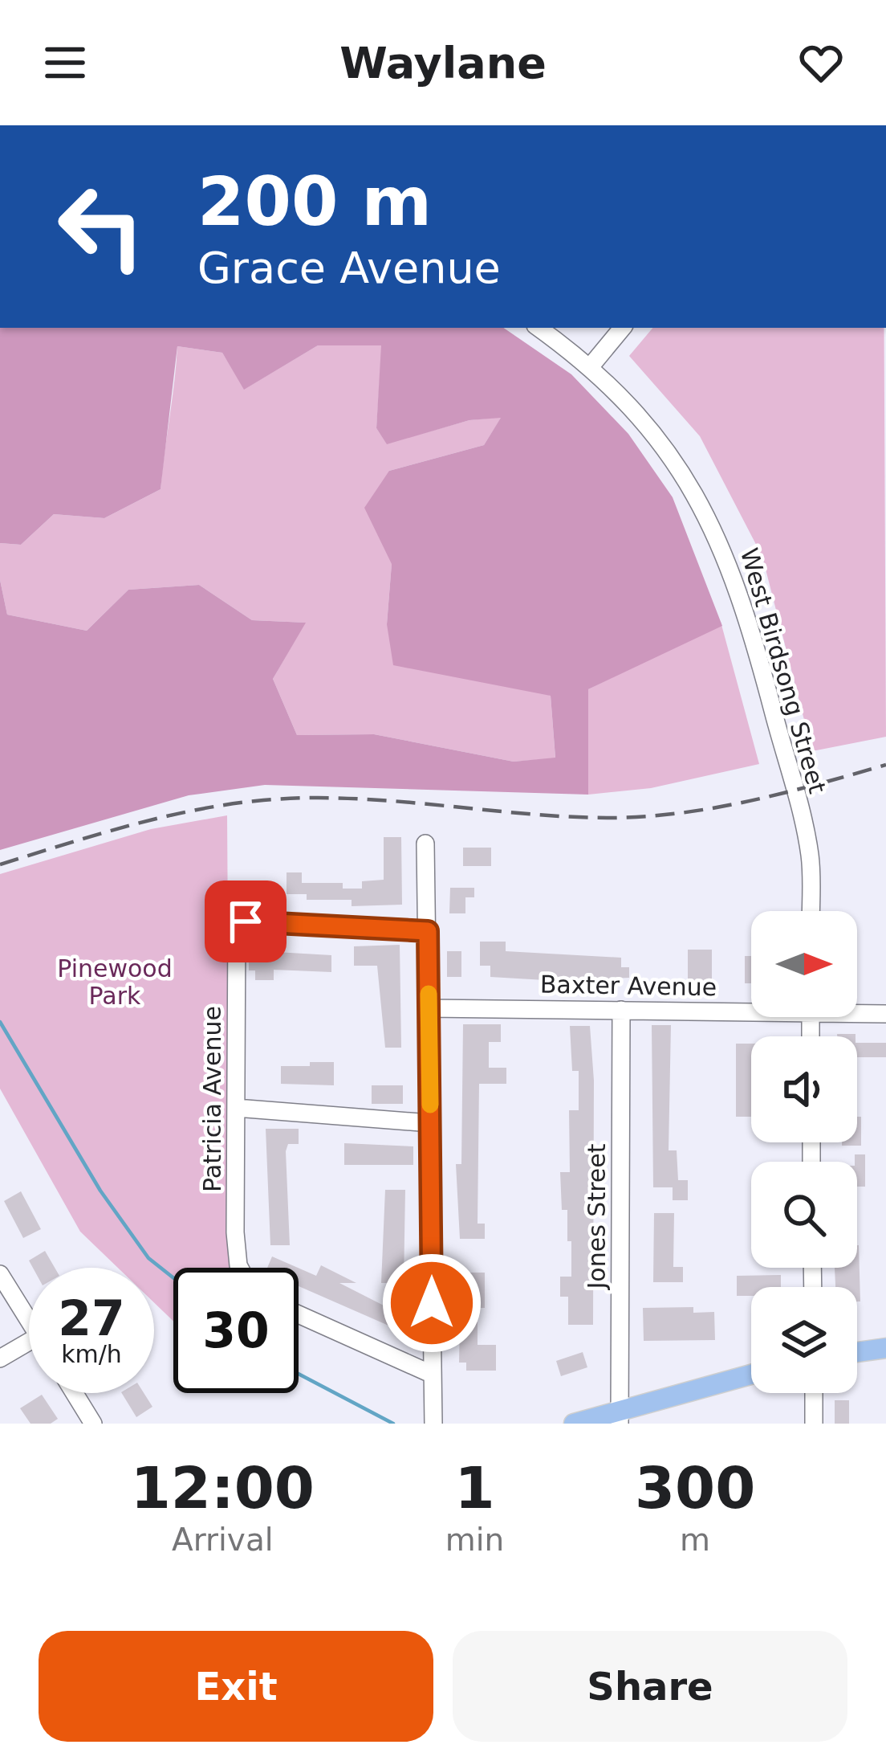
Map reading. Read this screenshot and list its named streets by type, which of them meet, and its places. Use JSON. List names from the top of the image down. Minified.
{"streets":{"street":["West Birdsong Street","Baxter Avenue","Patricia Avenue","Jones Street"]},"crossings":[["Baxter Avenue","Jones Street"]],"parks":["Pinewood Park"],"north":"right","page":{"header":"Waylane","turn":["200 m","Grace Avenue"],"speed":"27 km/h","limit":"30","eta":["12:00","Arrival","1","min","300","m"],"buttons":["Exit","Share"]}}
